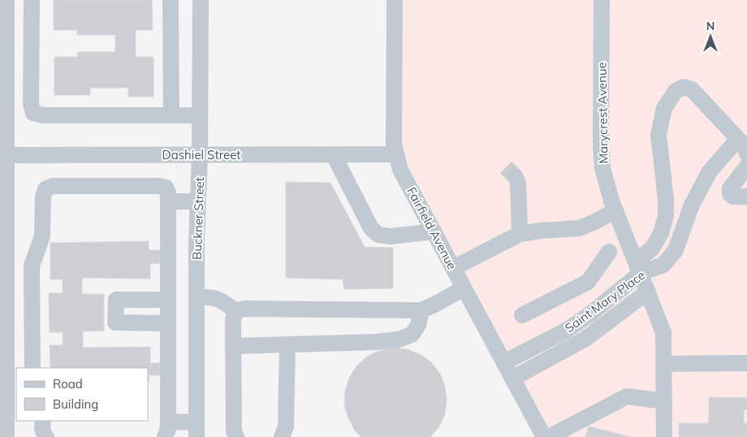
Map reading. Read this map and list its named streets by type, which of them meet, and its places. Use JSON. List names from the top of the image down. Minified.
{"streets":{"street":["Marycrest Avenue","Dashiel Street","Buckner Street","Fairfield Avenue","Saint Mary Place"]},"crossings":[["Marycrest Avenue","Saint Mary Place"],["Dashiel Street","Buckner Street"],["Dashiel Street","Fairfield Avenue"],["Fairfield Avenue","Saint Mary Place"]],"legend":["Road","Building"],"north":"top"}
